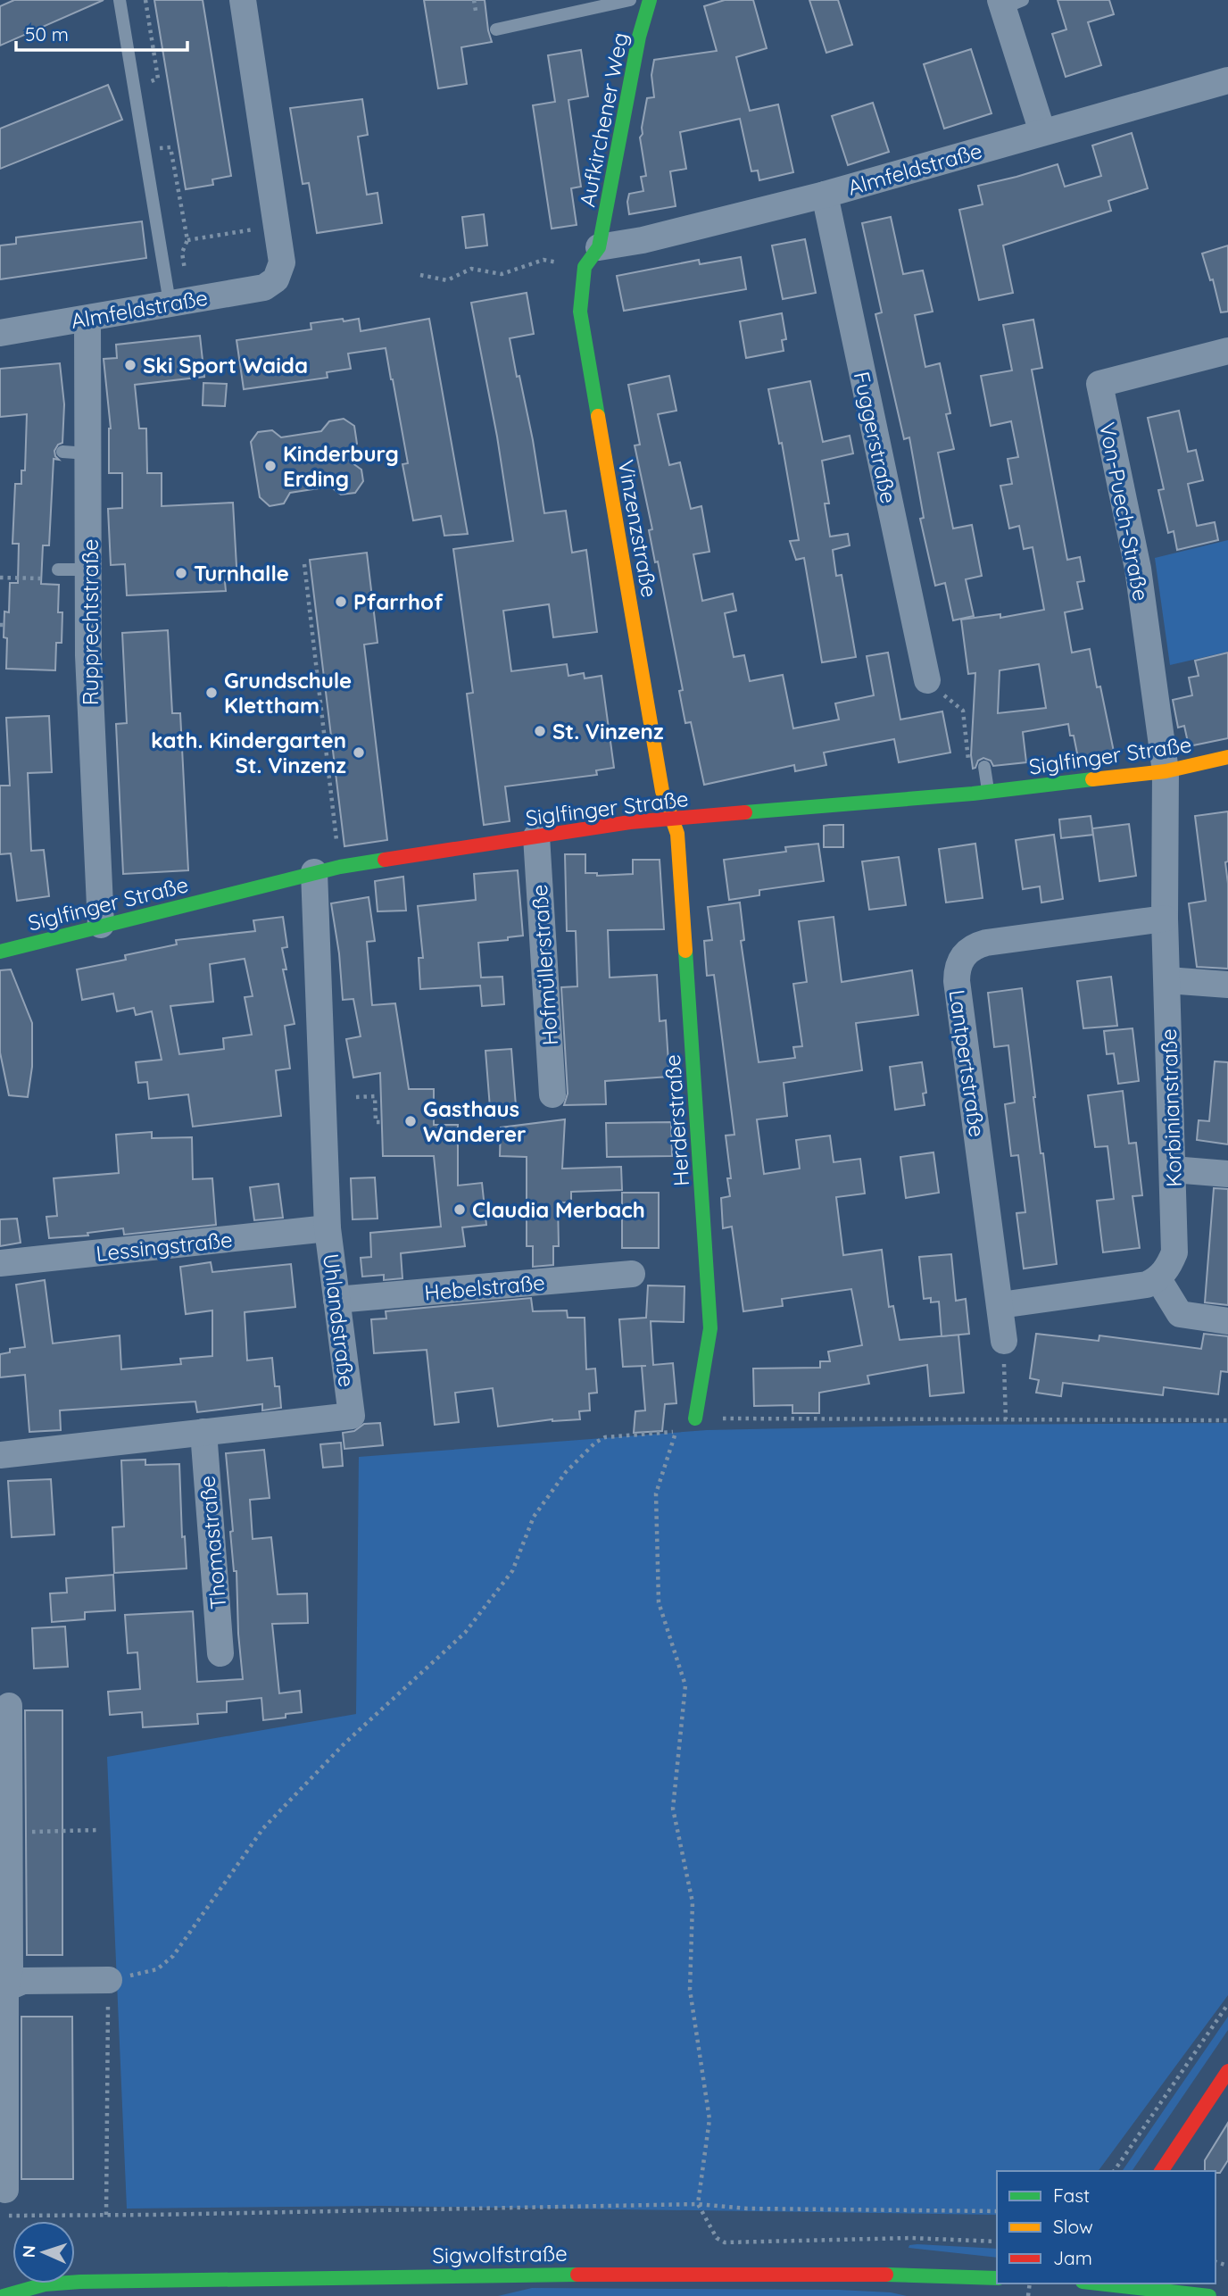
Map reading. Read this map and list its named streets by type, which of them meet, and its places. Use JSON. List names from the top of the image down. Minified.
{"streets":{"street":["Aufkirchener Weg","Almfeldstraße","Fuggerstraße","Von-Puech-Straße","Vinzenzstraße","Rupprechtstraße","Siglfinger Straße","Hofmüllerstraße","Lantpertstraße","Korbinianstraße","Herderstraße","Lessingstraße","Hebelstraße","Uhlandstraße","Thomastraße","Sigwolfstraße"]},"crossings":[["Aufkirchener Weg","Almfeldstraße"],["Aufkirchener Weg","Vinzenzstraße"],["Almfeldstraße","Fuggerstraße"],["Almfeldstraße","Vinzenzstraße"],["Almfeldstraße","Rupprechtstraße"],["Von-Puech-Straße","Siglfinger Straße"],["Von-Puech-Straße","Korbinianstraße"],["Vinzenzstraße","Siglfinger Straße"],["Vinzenzstraße","Herderstraße"],["Rupprechtstraße","Siglfinger Straße"],["Siglfinger Straße","Hofmüllerstraße"],["Siglfinger Straße","Korbinianstraße"],["Siglfinger Straße","Herderstraße"],["Siglfinger Straße","Uhlandstraße"],["Lantpertstraße","Korbinianstraße"],["Lessingstraße","Uhlandstraße"],["Hebelstraße","Uhlandstraße"],["Uhlandstraße","Thomastraße"]],"places":["Ski Sport Waida","Kinderburg Erding","Turnhalle","Pfarrhof","Grundschule Klettham","St. Vinzenz","kath. Kindergarten St. Vinzenz","Gasthaus Wanderer","Claudia Merbach"],"legend":["Fast","Slow","Jam"],"scale_bar":"50 m","north":"left"}
